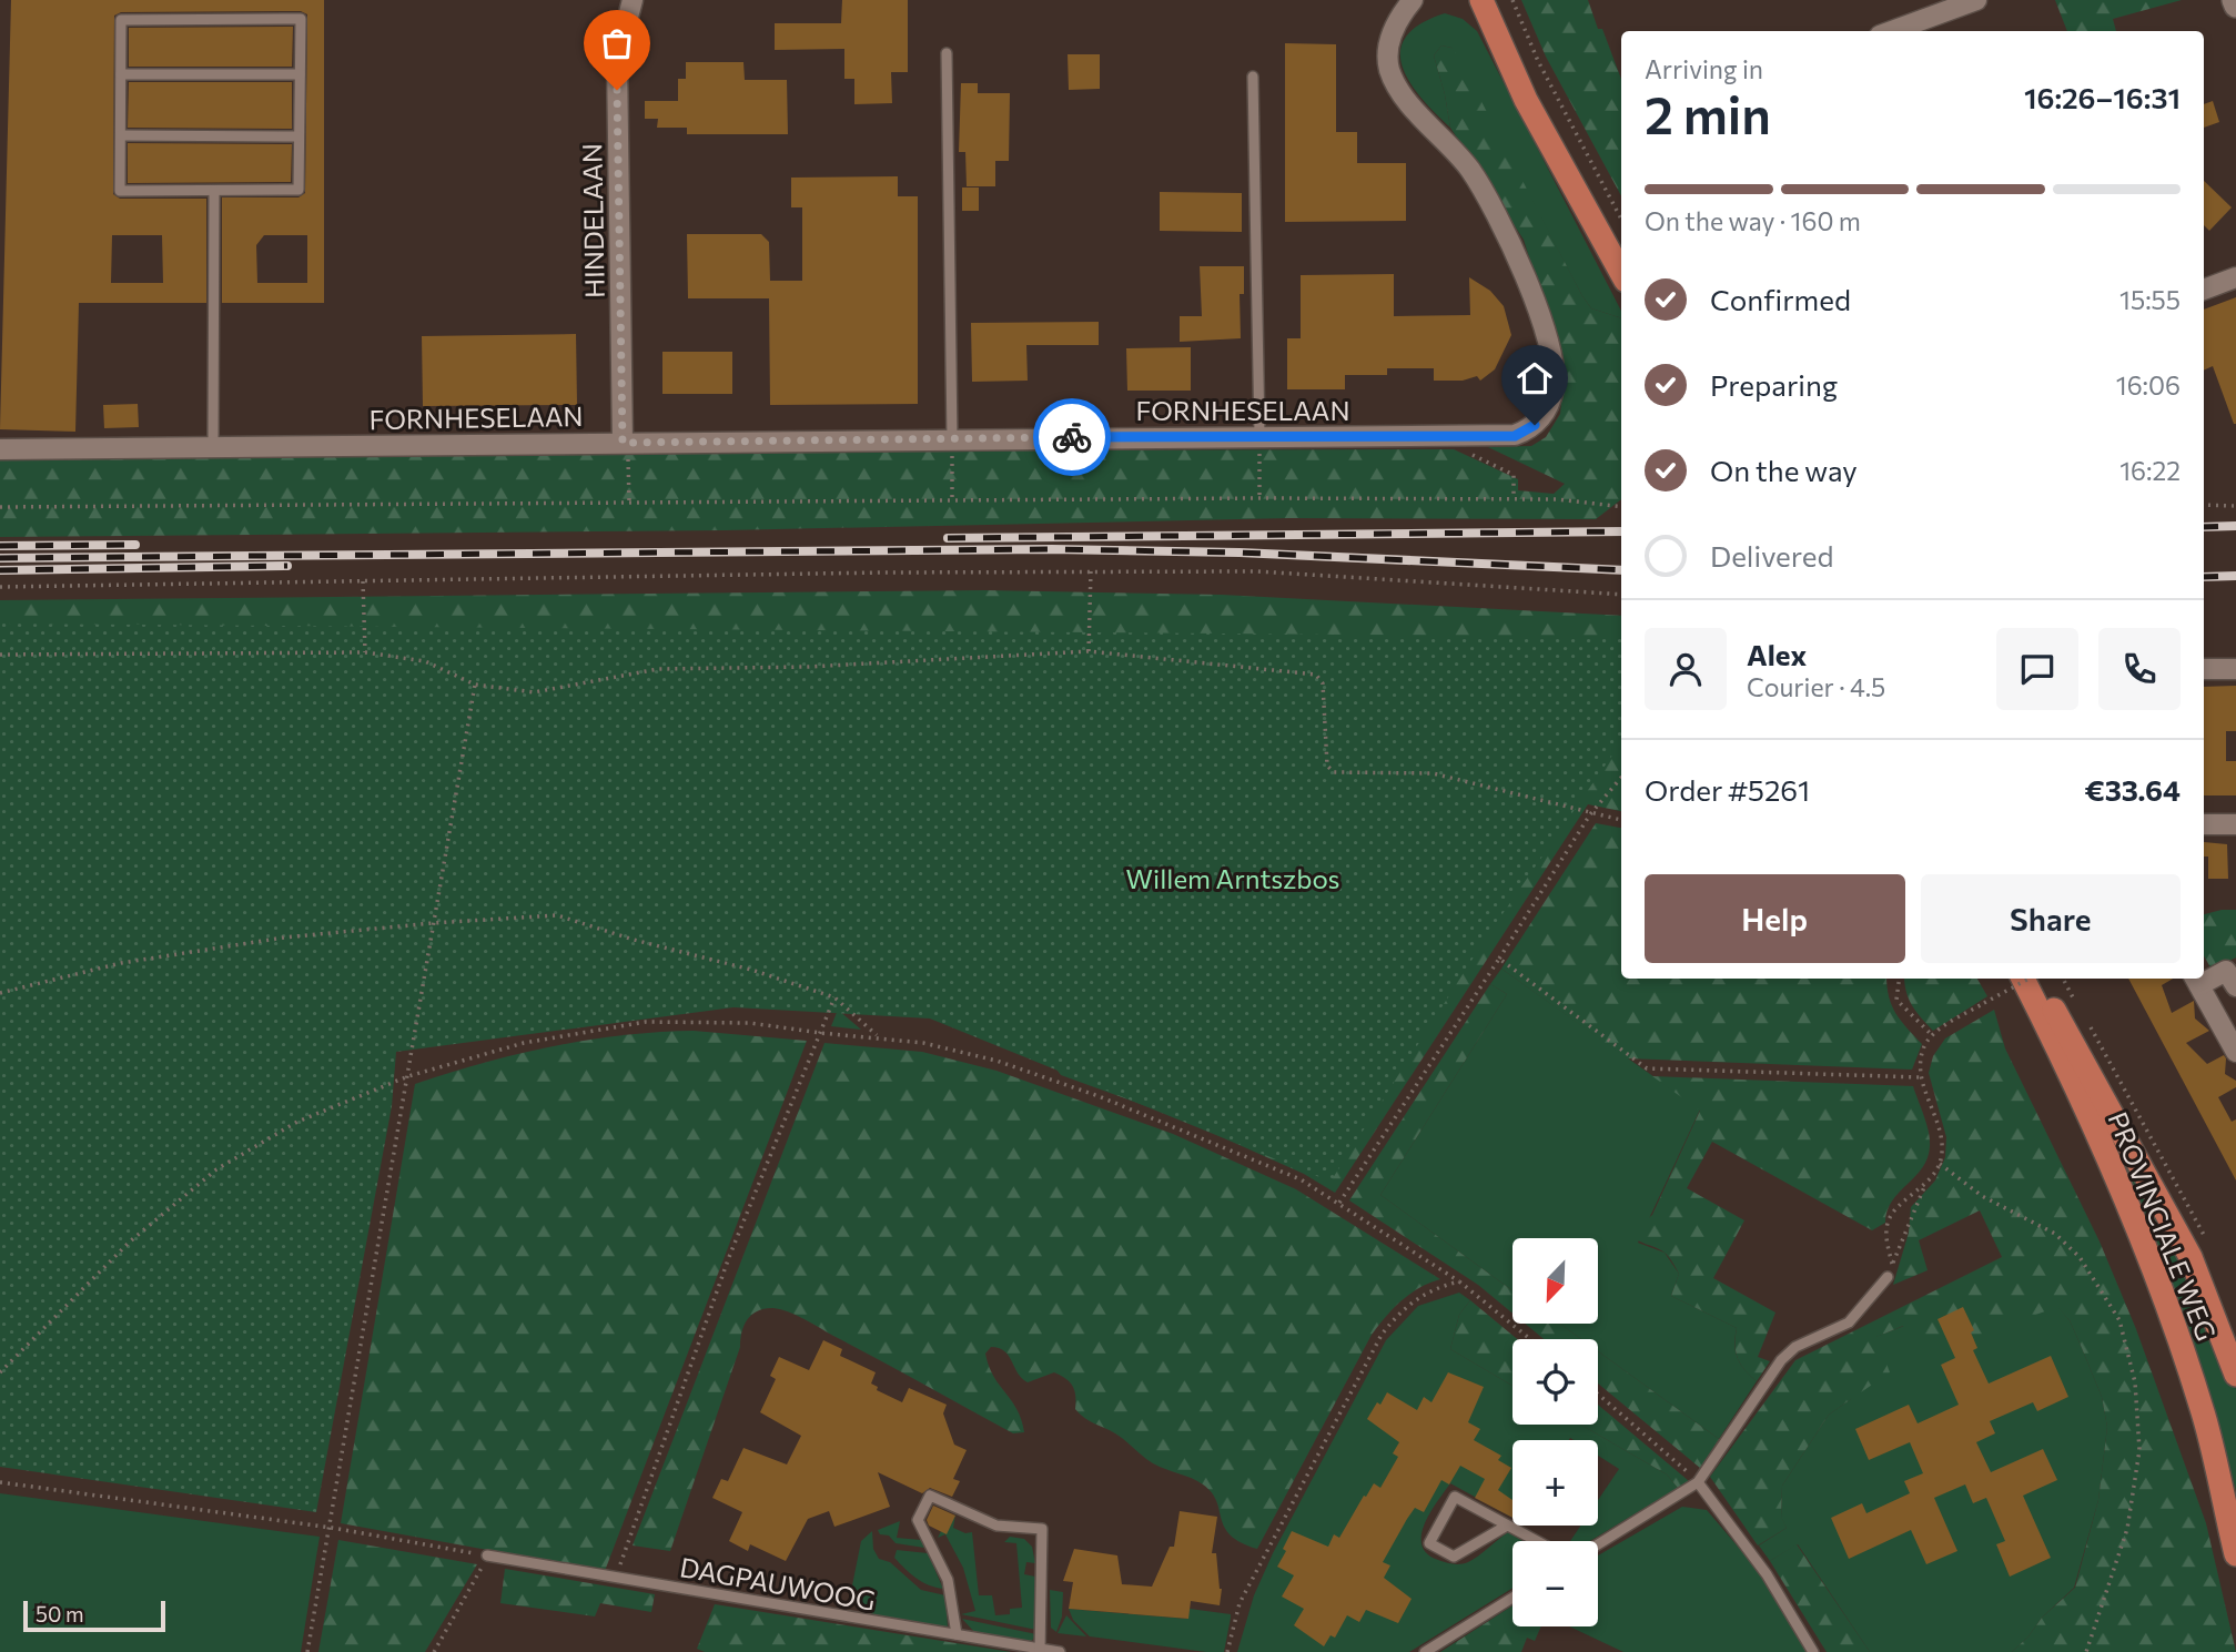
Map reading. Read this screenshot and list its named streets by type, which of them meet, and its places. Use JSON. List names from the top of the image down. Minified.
{"streets":{"main road":["PROVINCIALE WEG"],"street":["HINDELAAN","FORNHESELAAN"],"lane":["DAGPAUWOOG"]},"crossings":[["HINDELAAN","FORNHESELAAN"]],"parks":["Willem Arntszbos"],"scale_bar":"50 m","north":"bottom left","page":{"heading":["2 min","Arriving in","16:26–16:31"],"panel":["Alex","Courier · 4.5","Order #5261","€33.64"],"bar":"On the way · 160 m","list":[["Confirmed","15:55"],["Preparing","16:06"],["On the way","16:22"],"Delivered"],"buttons":["Help","Share"],"map_buttons":["+","−"],"scale":"50 m"}}
